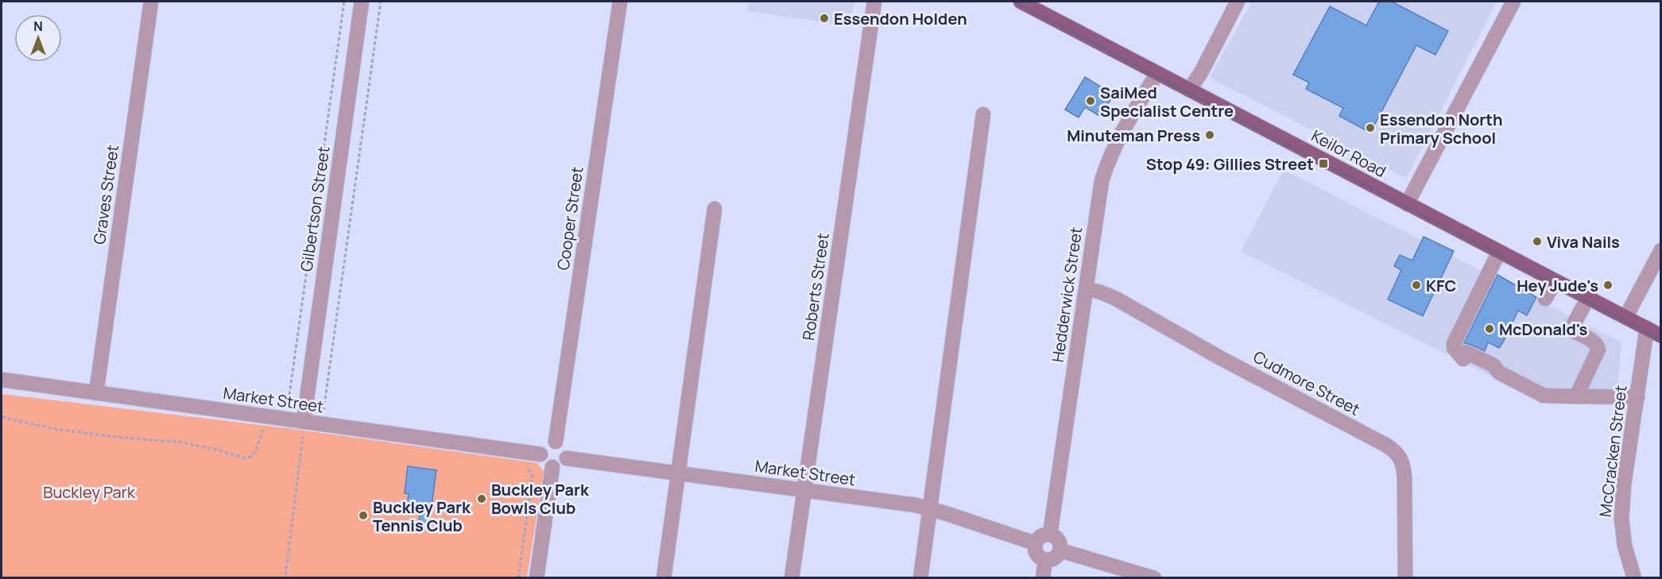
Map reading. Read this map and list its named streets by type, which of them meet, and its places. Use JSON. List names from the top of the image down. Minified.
{"streets":{"main road":["Keilor Road"],"street":["Graves Street","Gilbertson Street","Cooper Street","Roberts Street","Hedderwick Street","Cudmore Street","Market Street","McCracken Street"]},"crossings":[["Keilor Road","Hedderwick Street"],["Keilor Road","McCracken Street"],["Graves Street","Market Street"],["Gilbertson Street","Market Street"],["Cooper Street","Market Street"],["Roberts Street","Market Street"],["Hedderwick Street","Cudmore Street"],["Hedderwick Street","Market Street"]],"parks":["Buckley Park"],"places":{"other":["Essendon Holden","SaiMed Specialist Centre","Essendon North Primary School","Minuteman Press","Viva Nails","KFC","Hey Jude's","McDonald's","Buckley Park Bowls Club","Buckley Park Tennis Club"],"transit":["Stop 49: Gillies Street"]},"north":"top"}
